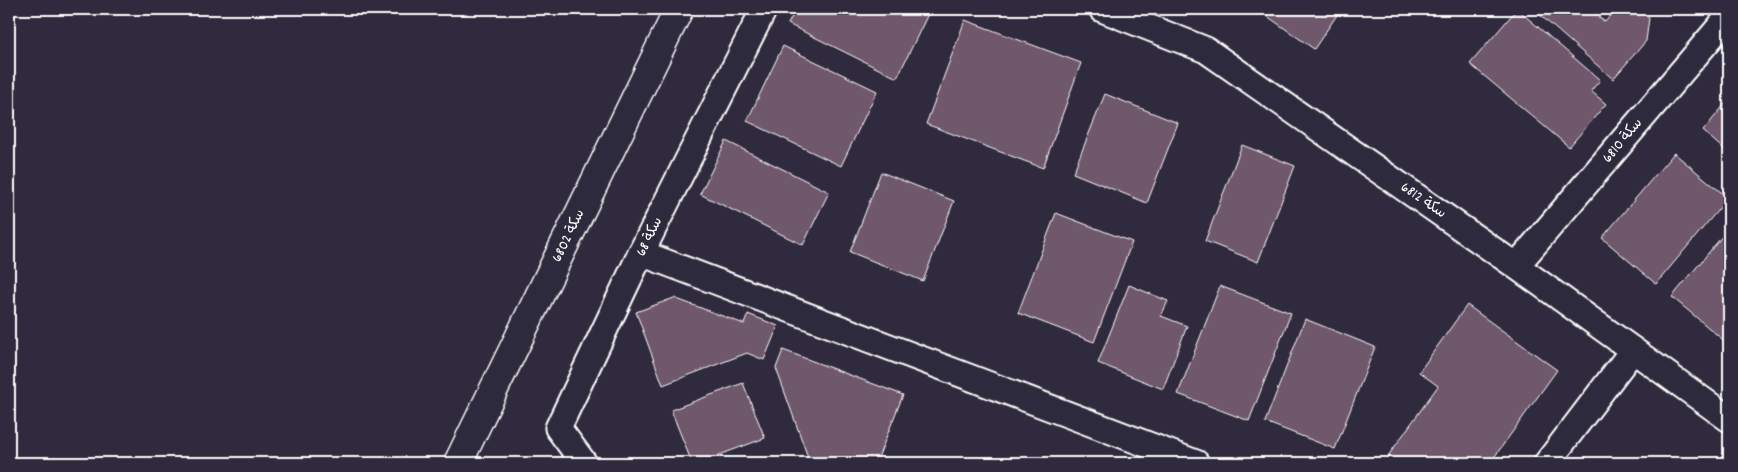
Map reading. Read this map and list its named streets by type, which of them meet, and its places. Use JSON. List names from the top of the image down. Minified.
{"streets":{"street":["سكة 6810","سكة 6812","سكة 6802","68 سكة"]},"crossings":[["سكة 6810","سكة 6812"]]}
